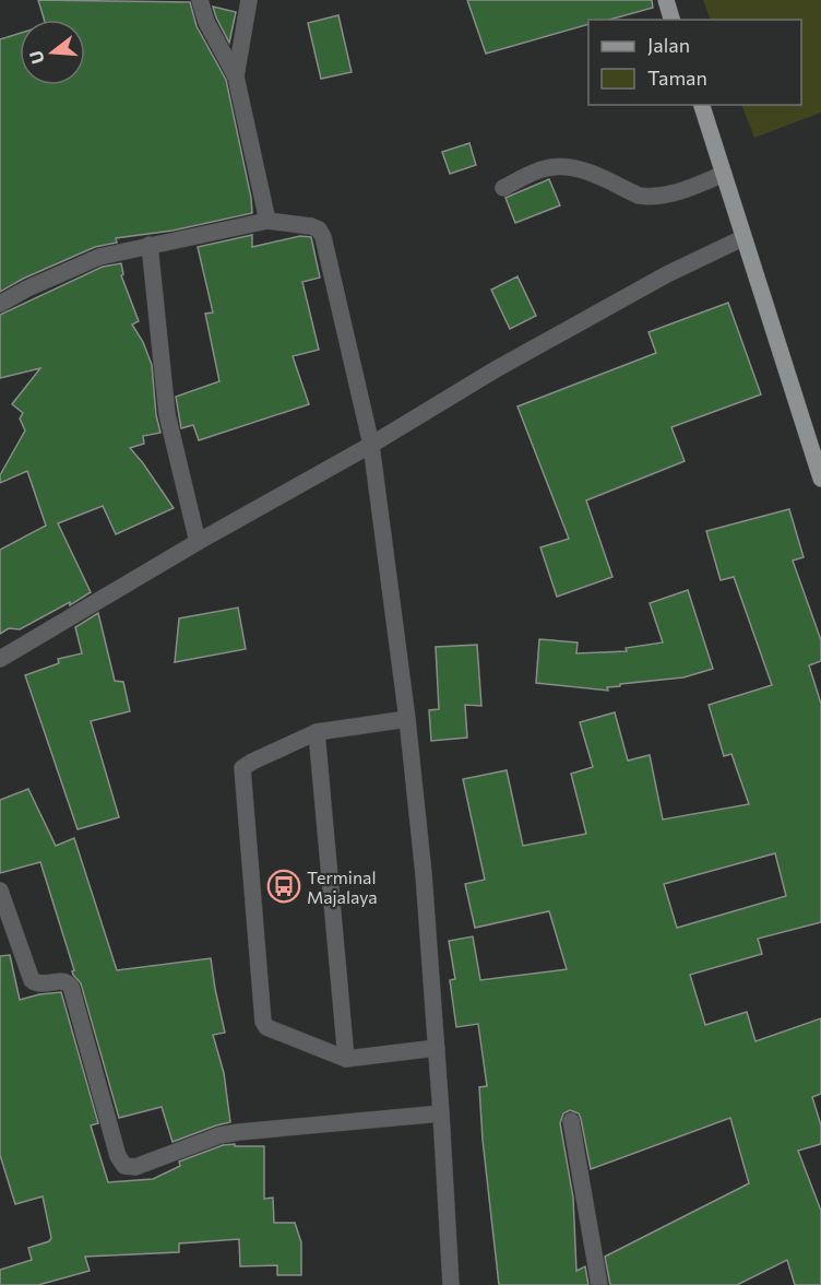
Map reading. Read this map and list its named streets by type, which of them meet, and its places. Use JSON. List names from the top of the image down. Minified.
{"places":{"bus stop":["Terminal Majalaya"]},"legend":["Jalan","Taman"],"north":"left"}
